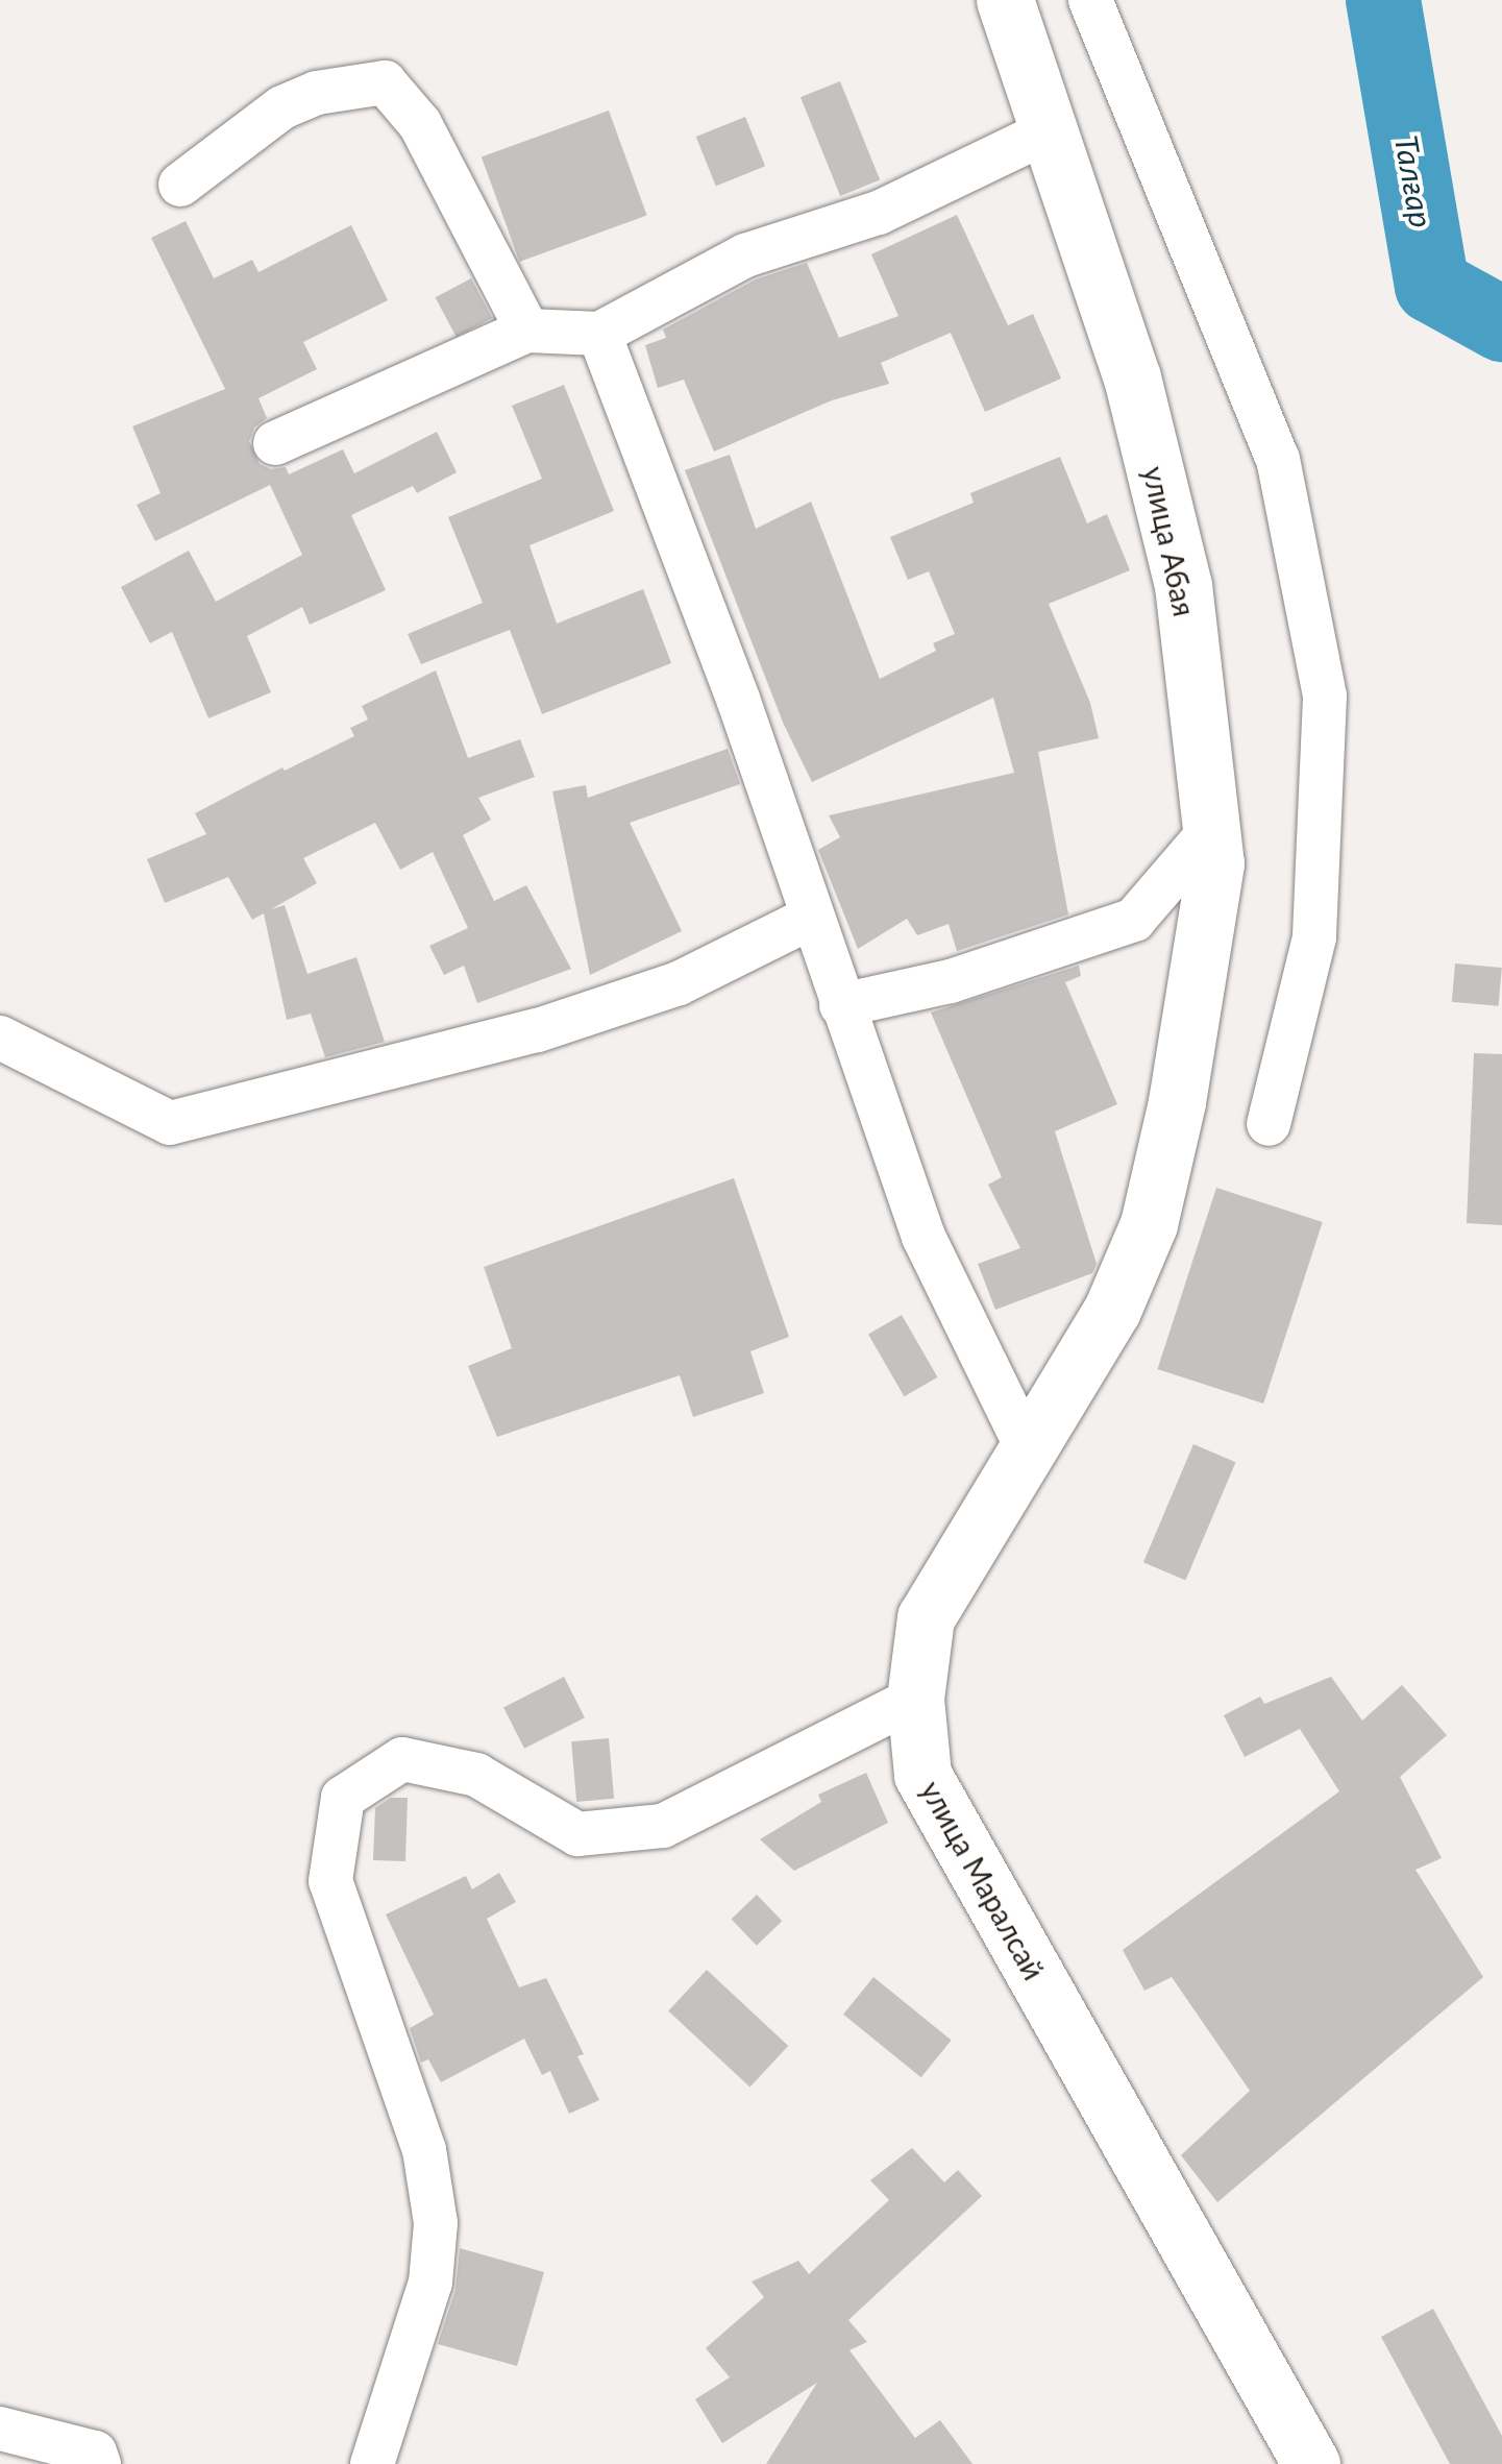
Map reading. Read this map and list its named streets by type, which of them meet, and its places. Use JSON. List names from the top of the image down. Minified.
{"streets":{"street":["улица Абая","улица Маралсай"]},"crossings":[["улица Абая","улица Маралсай"]],"water":["Талғар"]}
